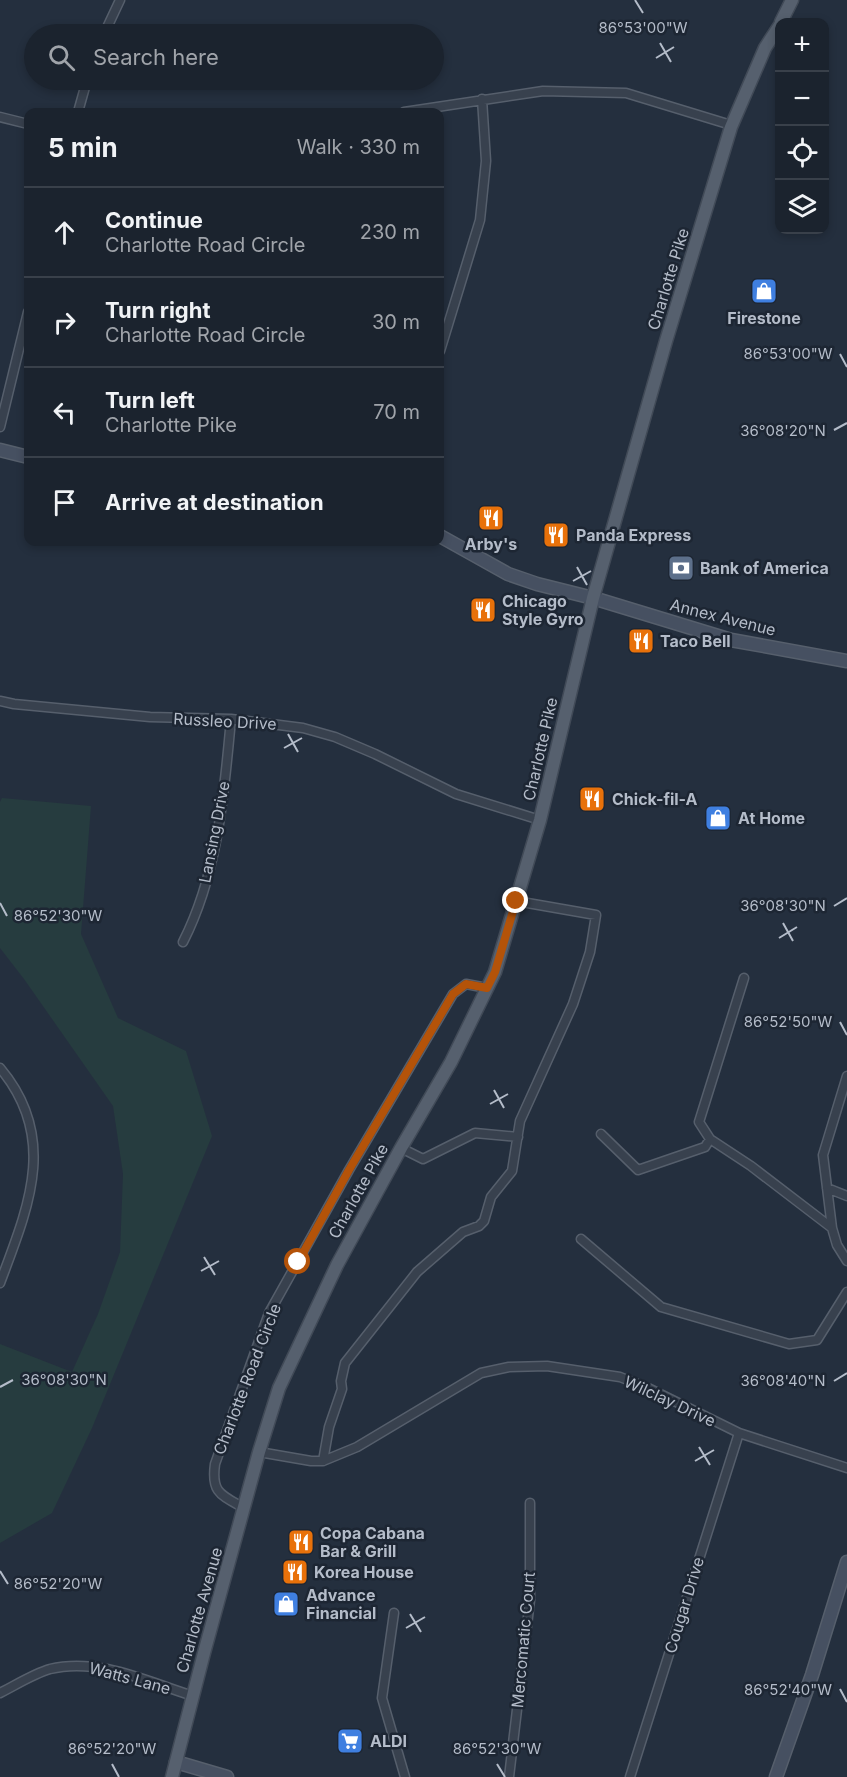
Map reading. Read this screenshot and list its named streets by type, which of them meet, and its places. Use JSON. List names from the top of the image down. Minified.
{"streets":{"main road":["Charlotte Pike","Charlotte Avenue"],"street":["Annex Avenue","Russleo Drive","Lansing Drive","Charlotte Road Circle","Wilclay Drive","Cougar Drive","Mercomatic Court","Watts Lane"]},"crossings":[["Charlotte Pike","Annex Avenue"],["Charlotte Pike","Russleo Drive"],["Charlotte Pike","Charlotte Road Circle"],["Charlotte Pike","Wilclay Drive"],["Charlotte Pike","Charlotte Avenue"],["Russleo Drive","Lansing Drive"],["Charlotte Road Circle","Charlotte Avenue"],["Wilclay Drive","Cougar Drive"],["Wilclay Drive","Charlotte Avenue"],["Charlotte Avenue","Watts Lane"]],"places":{"shop":["Firestone","At Home","Advance Financial"],"restaurant":["Arby's","Panda Express","Chicago Style Gyro","Taco Bell","Chick-fil-A","Copa Cabana Bar & Grill","Korea House"],"bank":["Bank of America"],"supermarket":["ALDI"]},"page":{"map_buttons":["+","−"],"search":"Search here","heading":["5 min","Walk · 330 m"],"list":[["Continue","Charlotte Road Circle","230 m"],["Turn right","Charlotte Road Circle","30 m"],["Turn left","Charlotte Pike","70 m"],"Arrive at destination"]},"coordinates":["86°53'00\"W","36°08'20\"N","36°08'30\"N","86°52'30\"W","86°52'50\"W","36°08'40\"N","86°52'20\"W","86°52'40\"W"]}
